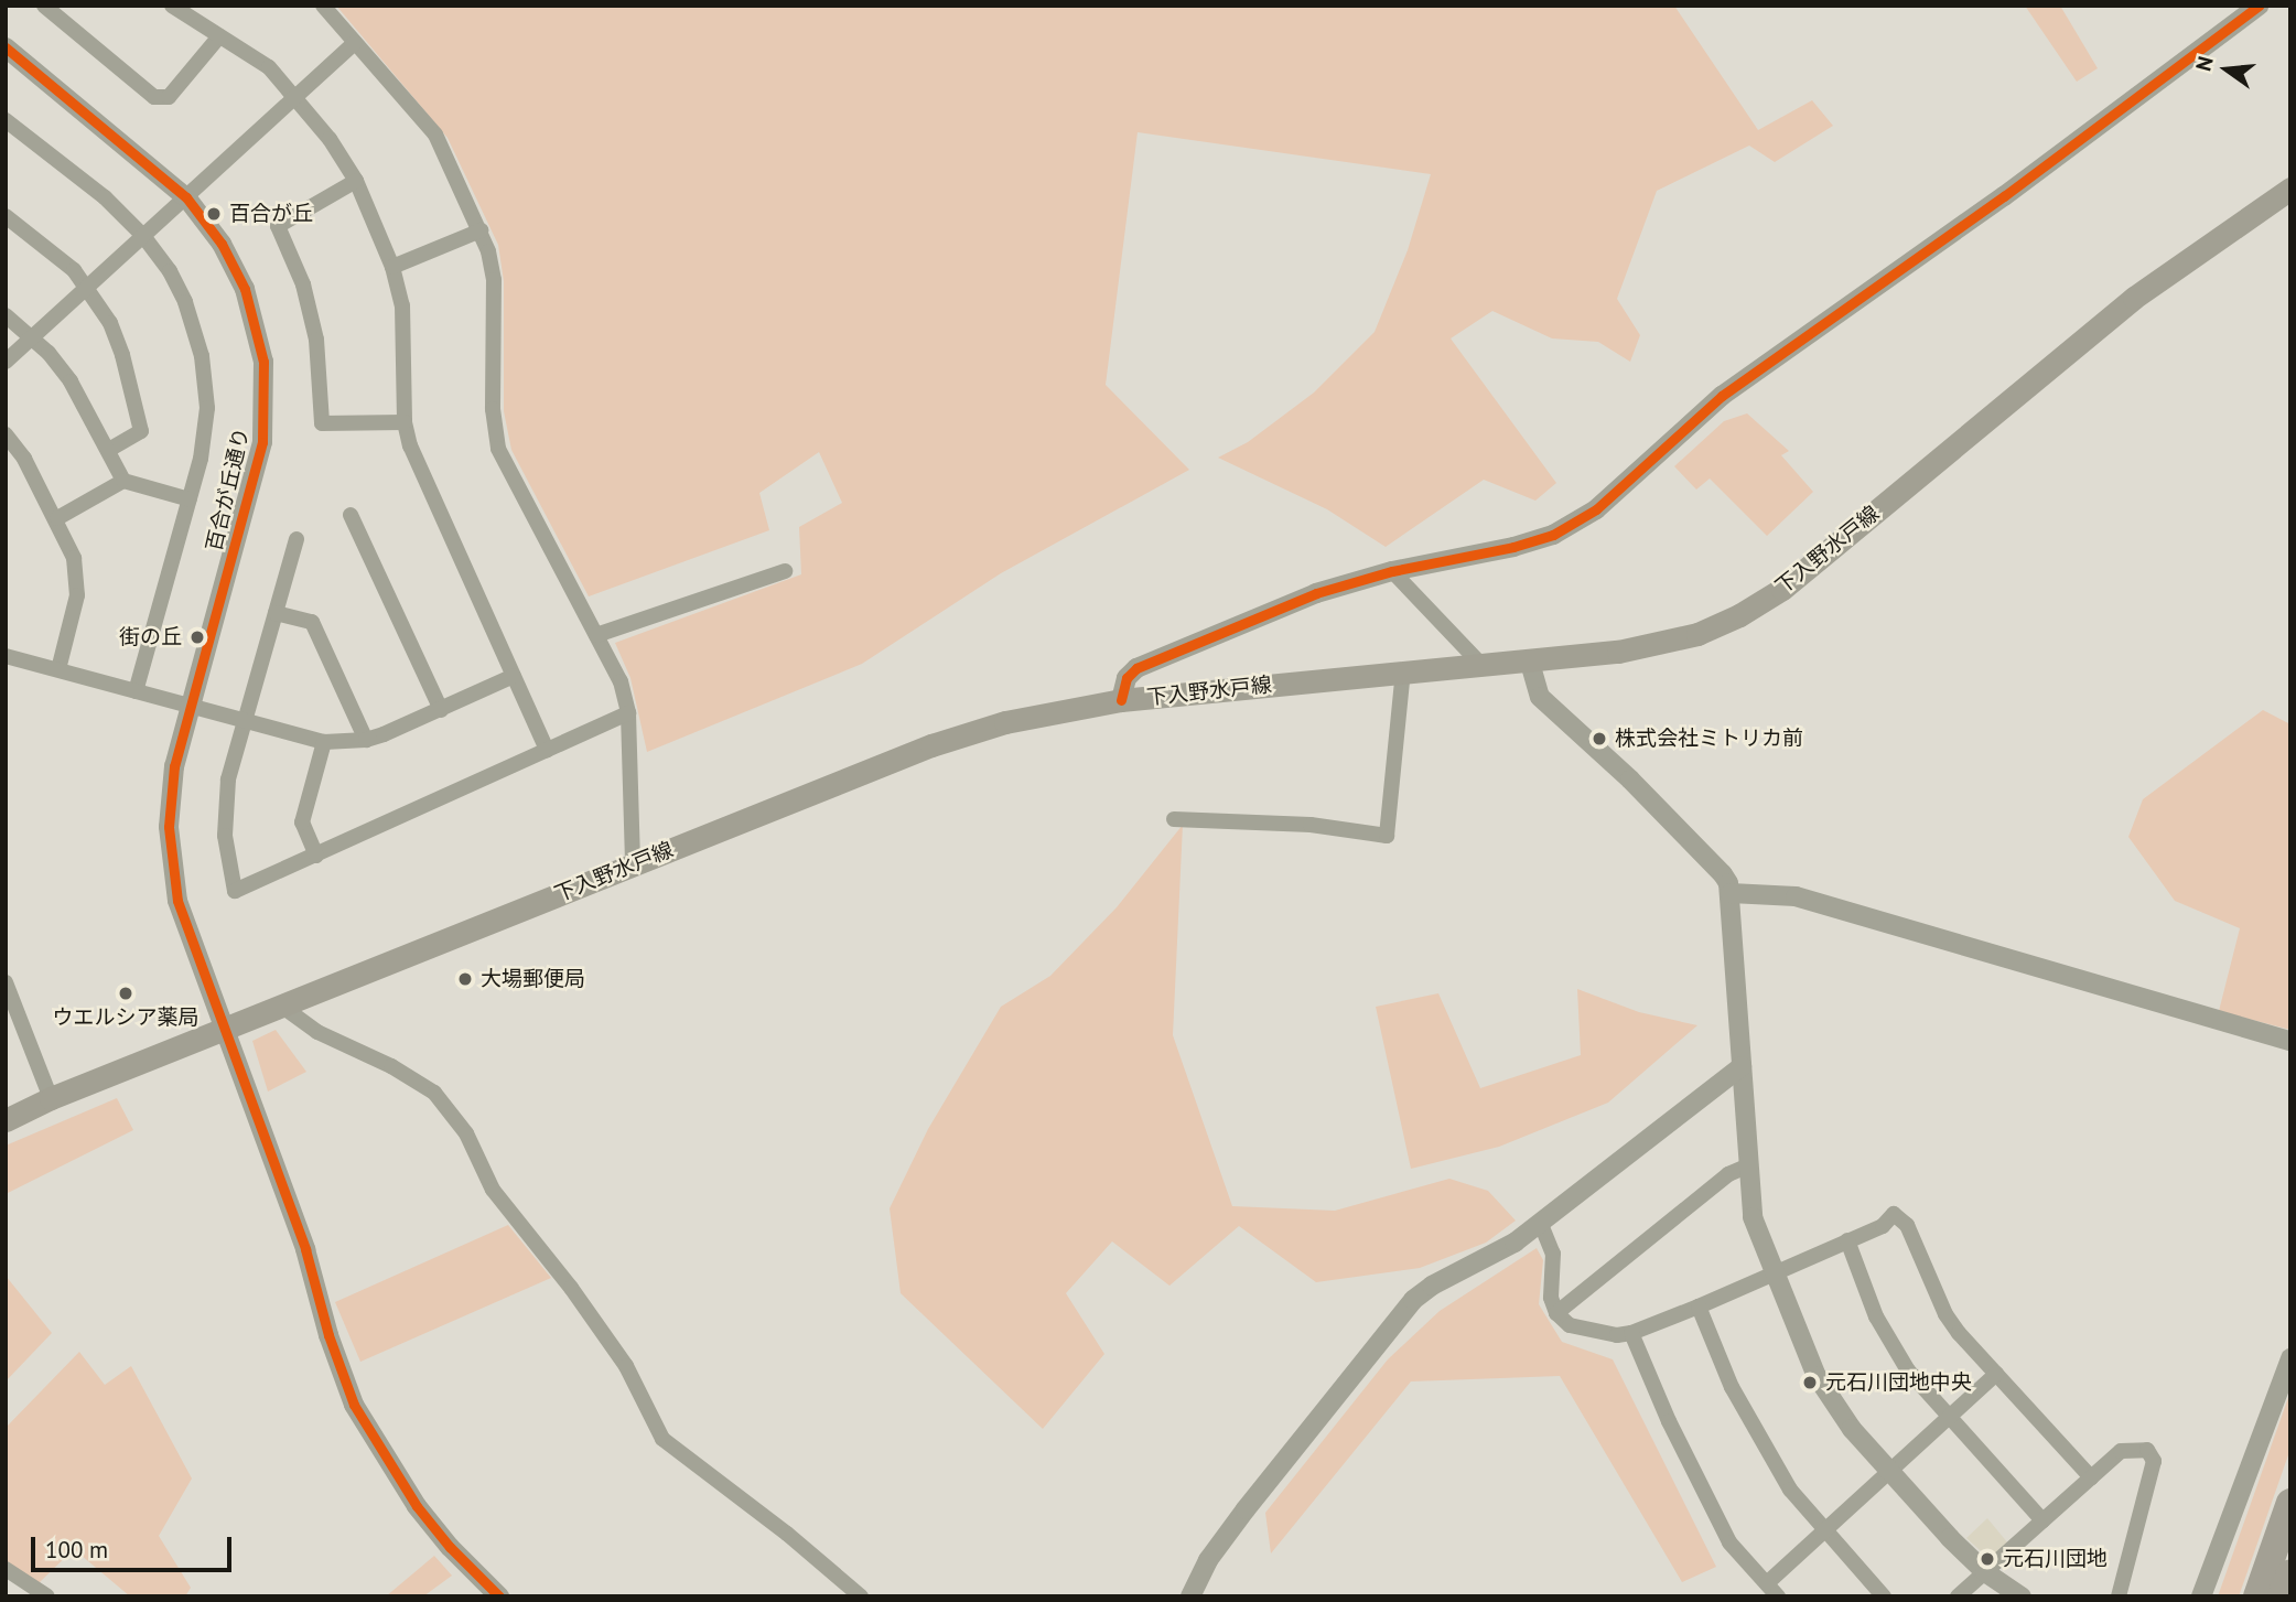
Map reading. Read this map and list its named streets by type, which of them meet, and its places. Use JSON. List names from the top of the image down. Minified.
{"streets":{"main road":["下入野水戸線"],"street":["百合が丘通り"]},"crossings":[["百合が丘通り","下入野水戸線"]],"places":["百合が丘","街の丘","株式会社ミトリカ前","大場郵便局","ウエルシア薬局","元石川団地中央","元石川団地"],"scale_bar":"100 m","north":"left"}
